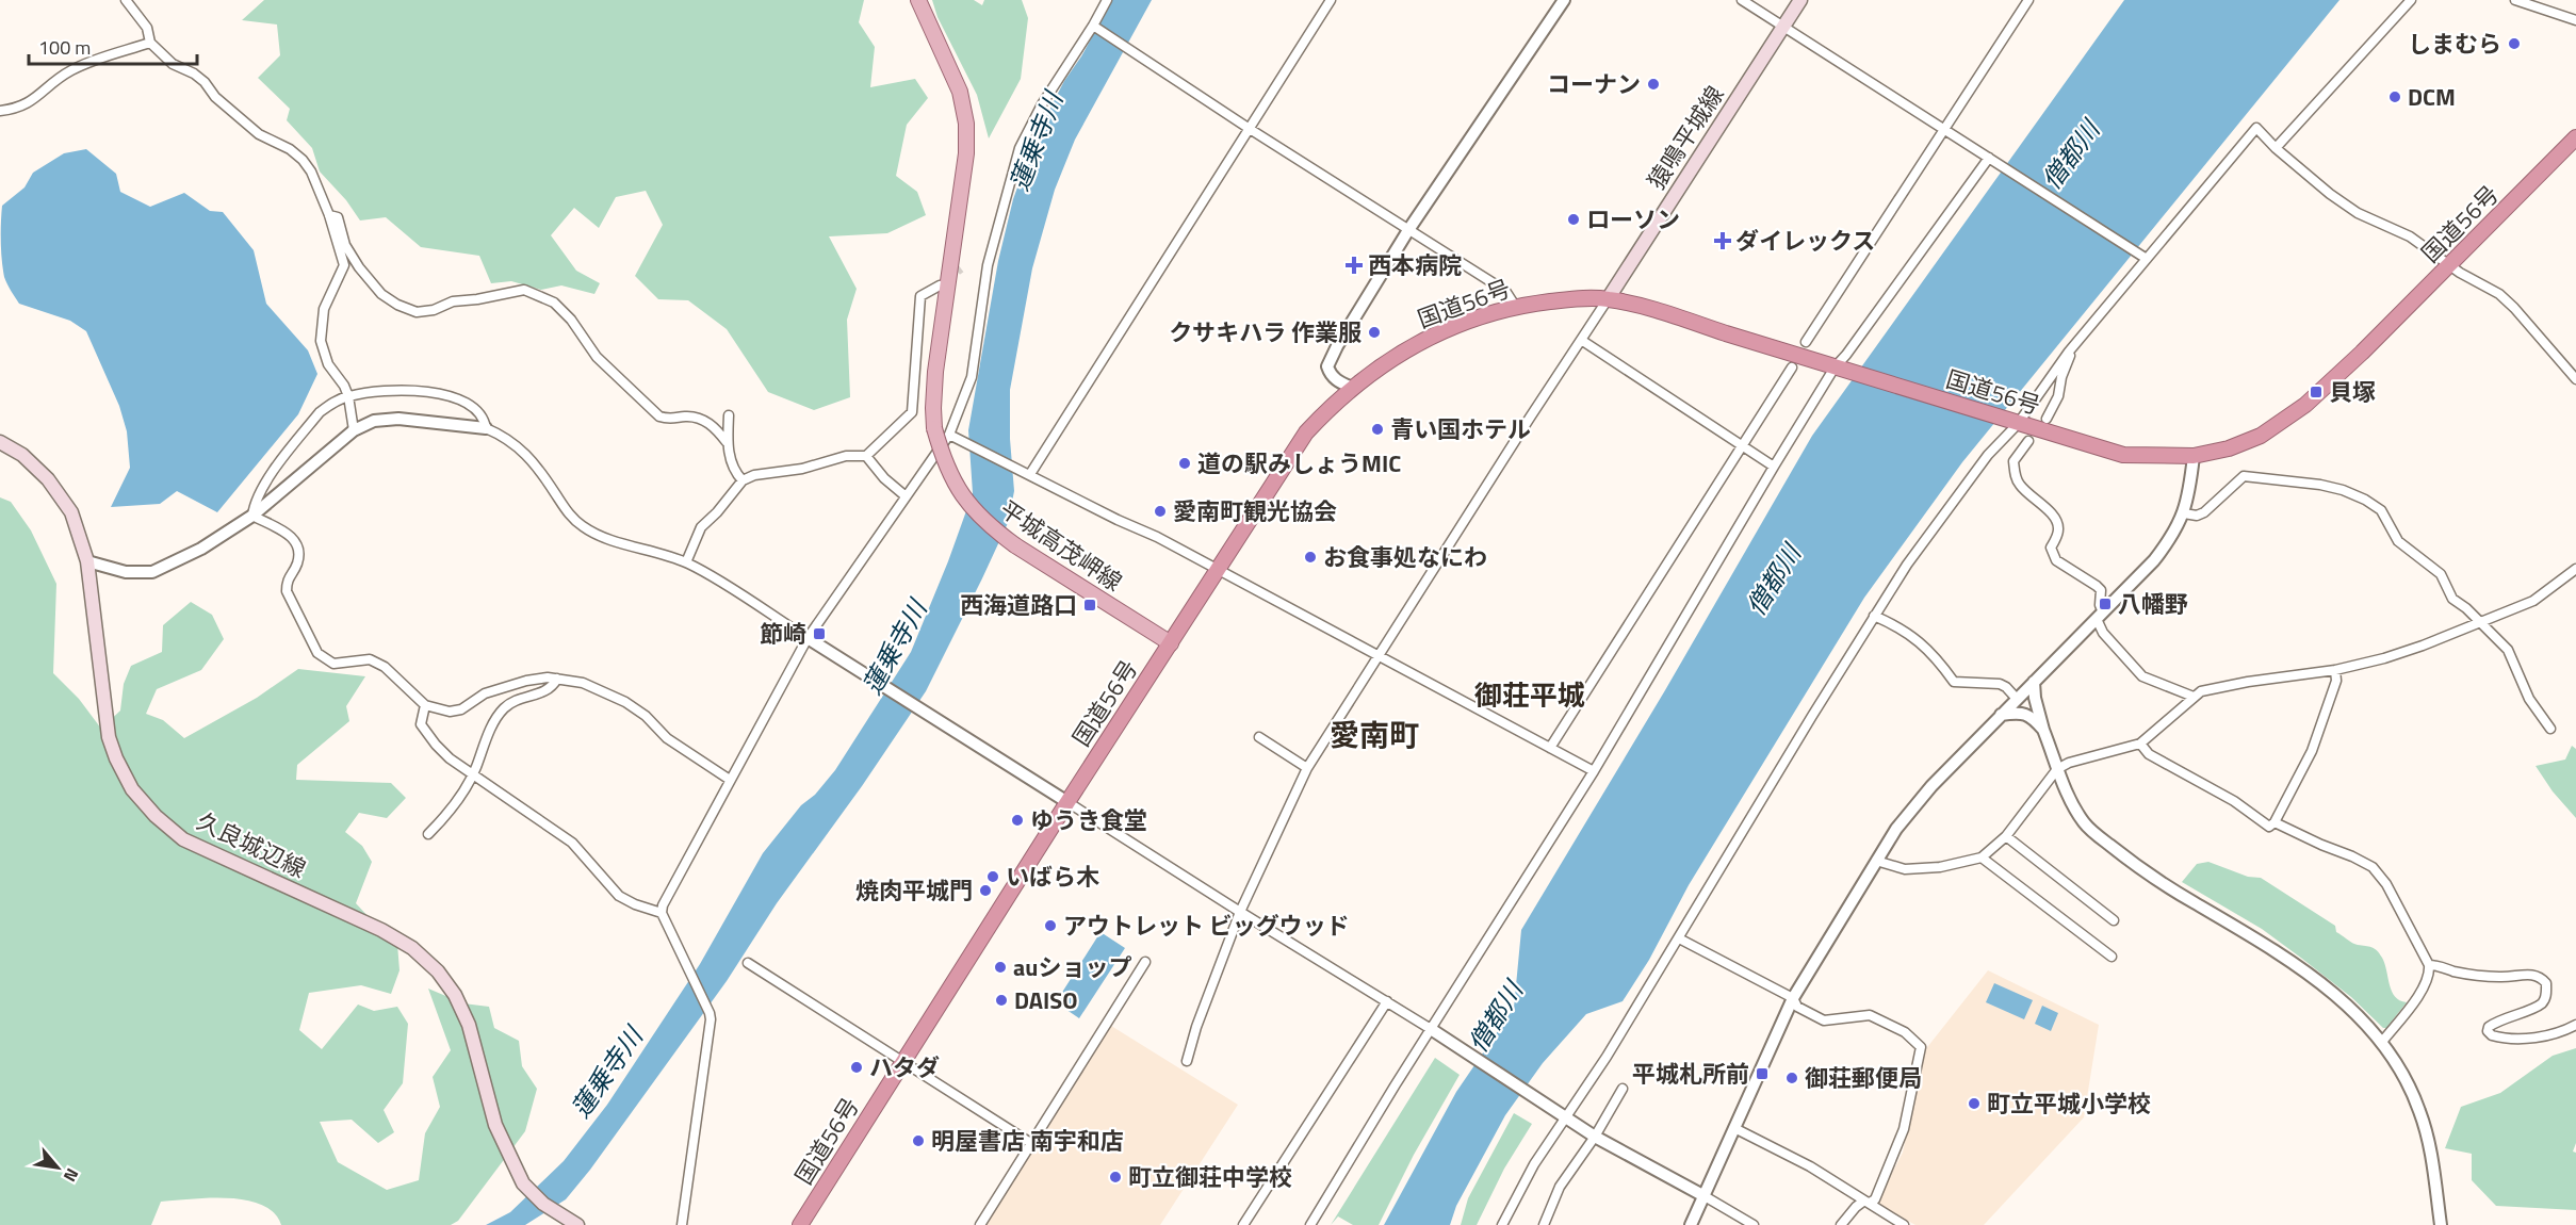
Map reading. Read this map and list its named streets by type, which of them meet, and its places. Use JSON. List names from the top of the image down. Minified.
{"streets":{"highway":["国道56号"],"main road":["猿鳴平城線","平城高茂岬線","久良城辺線"]},"crossings":[["猿鳴平城線","国道56号"],["国道56号","平城高茂岬線"]],"districts":["御荘平城","愛南町"],"water":["蓮乗寺川","僧都川"],"places":{"other":["しまむら","コーナン","DCM","ローソン","クサキハラ 作業服","青い国ホテル","道の駅みしょうMIC","愛南町観光協会","お食事処なにわ","ゆうき食堂","いばら木","焼肉平城門","アウトレット ビッグウッド","auショップ","DAISO","ハタダ","御荘郵便局","町立平城小学校","明屋書店 南宇和店","町立御荘中学校"],"health":["ダイレックス","西本病院"],"transit":["貝塚","八幡野","西海道路口","節崎","平城札所前"]},"scale_bar":"100 m","north":"bottom right"}
